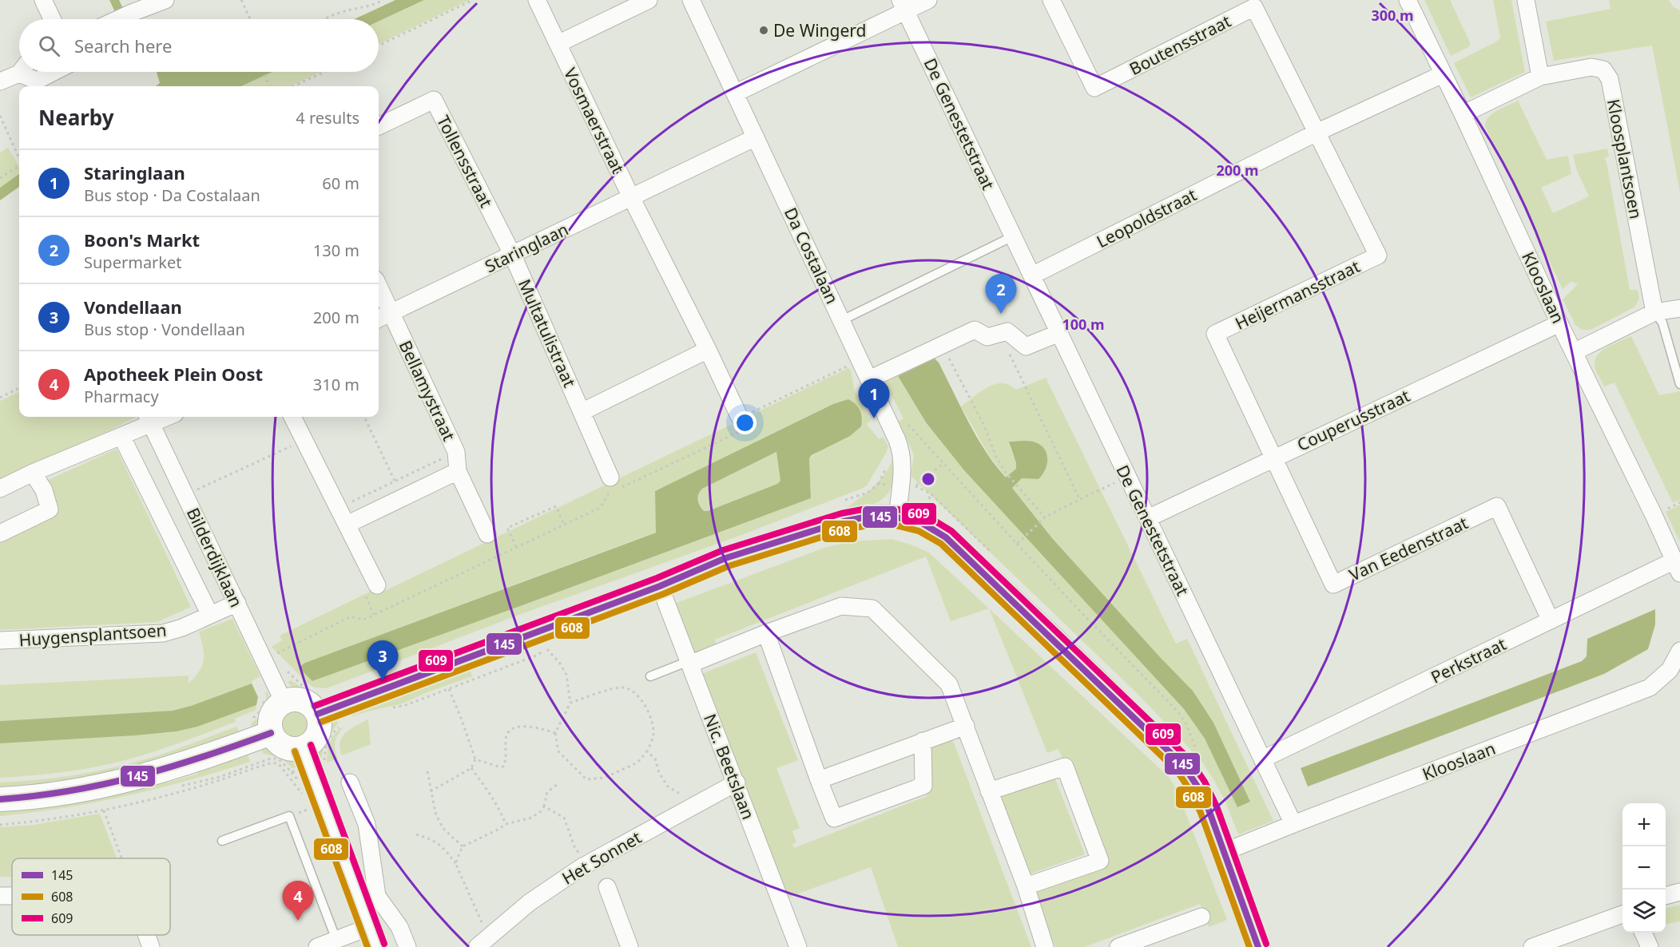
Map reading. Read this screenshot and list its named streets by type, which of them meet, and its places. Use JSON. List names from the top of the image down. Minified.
{"streets":{"street":["Boutensstraat","Vosmaerstraat","De Genestetstraat","Kloosplantsoen","Tollensstraat","Leopoldstraat","Staringlaan","Da Costalaan","Klooslaan","Heijermansstraat","Multatulistraat","Bellamystraat","Couperusstraat","Van Eedenstraat","Bilderdijklaan","Huygensplantsoen","Perkstraat","Nic. Beetslaan","Het Sonnet"]},"crossings":[["Boutensstraat","Leopoldstraat"],["Boutensstraat","Heijermansstraat"],["Vosmaerstraat","Staringlaan"],["De Genestetstraat","Leopoldstraat"],["De Genestetstraat","Klooslaan"],["De Genestetstraat","Couperusstraat"],["De Genestetstraat","Perkstraat"],["Kloosplantsoen","Klooslaan"],["Tollensstraat","Staringlaan"],["Tollensstraat","Multatulistraat"],["Leopoldstraat","Klooslaan"],["Leopoldstraat","Heijermansstraat"],["Staringlaan","Da Costalaan"],["Staringlaan","Multatulistraat"],["Staringlaan","Bellamystraat"],["Klooslaan","Couperusstraat"],["Klooslaan","Perkstraat"],["Heijermansstraat","Couperusstraat"],["Heijermansstraat","Van Eedenstraat"],["Couperusstraat","Van Eedenstraat"],["Van Eedenstraat","Perkstraat"],["Bilderdijklaan","Huygensplantsoen"],["Nic. Beetslaan","Het Sonnet"]],"places":["De Wingerd"],"lines":["transit line 609","transit line 145","transit line 608"],"legend":["145","608","609"],"page":{"search":"Search here","heading":["Nearby","4 results"],"list":[{"mark":"1","name":"Staringlaan","note":"Bus stop · Da Costalaan","value":"60 m"},{"mark":"2","name":"Boon's Markt","note":"Supermarket","value":"130 m"},{"mark":"3","name":"Vondellaan","note":"Bus stop · Vondellaan","value":"200 m"},{"mark":"4","name":"Apotheek Plein Oost","note":"Pharmacy","value":"310 m"}],"pins":["2","1","3","4"],"map_buttons":["+","−"]},"rings":["300 m","200 m","100 m"]}
